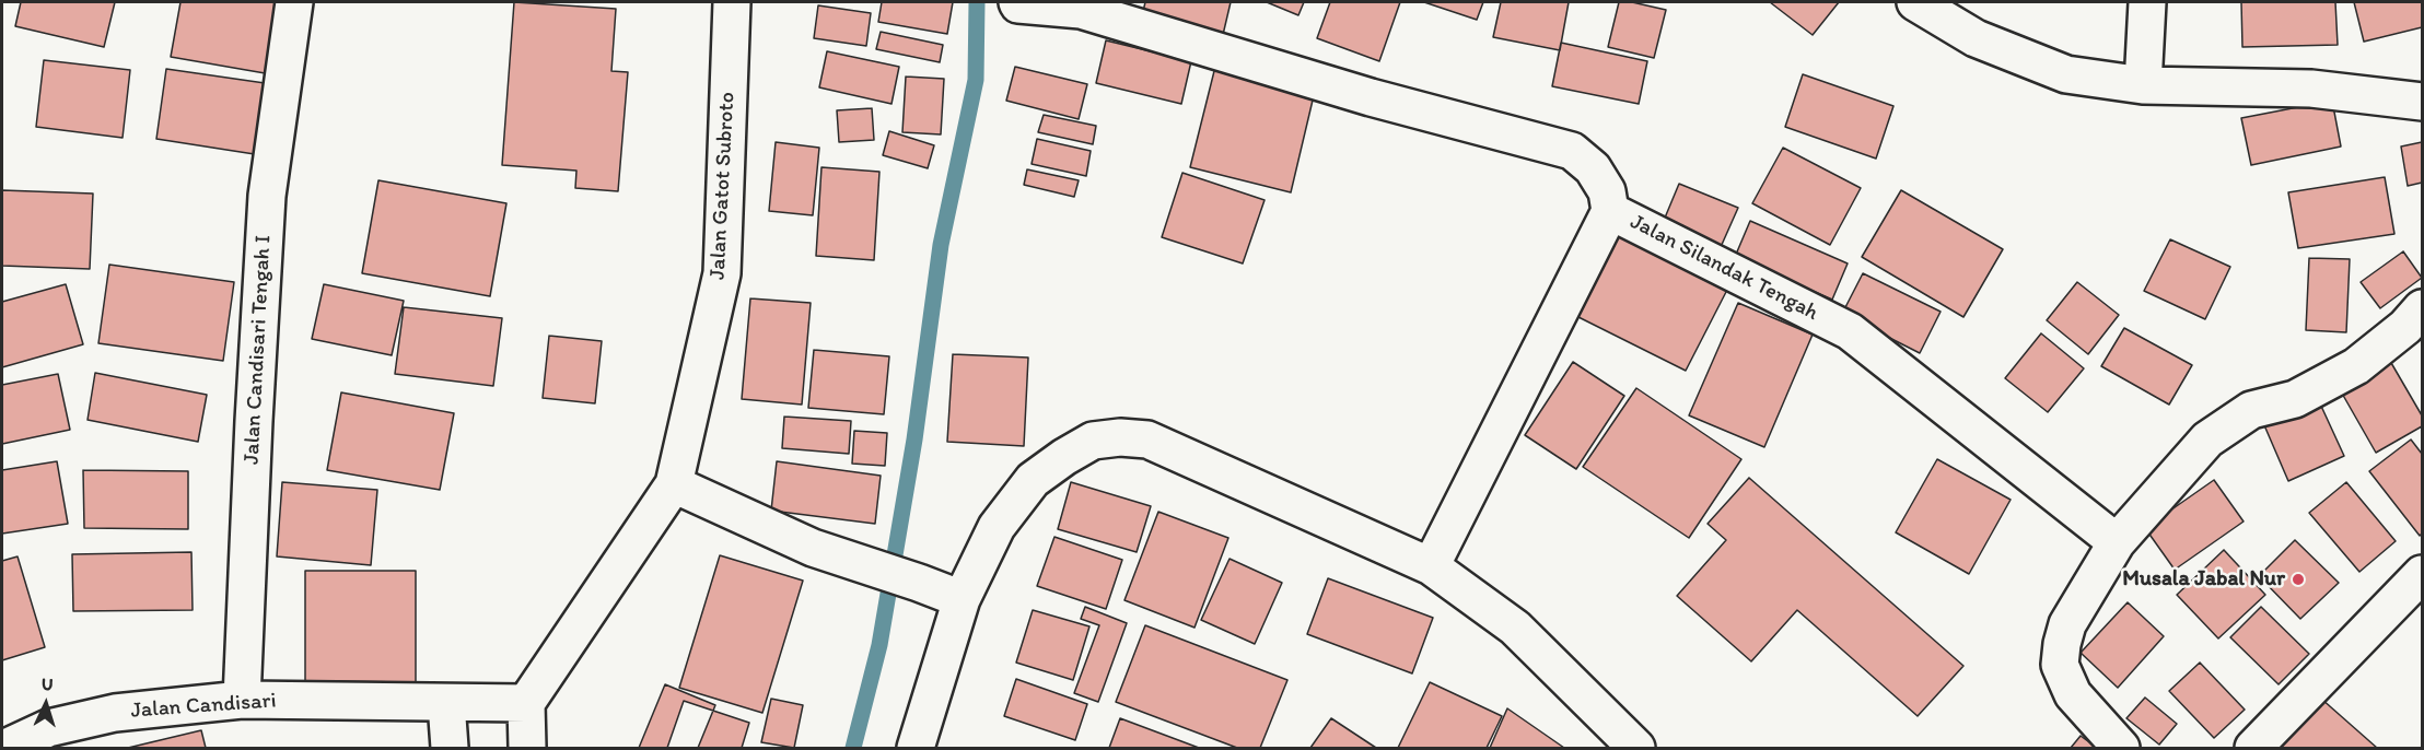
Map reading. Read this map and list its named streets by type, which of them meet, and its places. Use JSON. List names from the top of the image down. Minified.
{"streets":{"street":["Jalan Gatot Subroto","Jalan Silandak Tengah","Jalan Candisari Tengah I","Jalan Candisari"]},"crossings":[["Jalan Candisari Tengah I","Jalan Candisari"]],"places":["Musala Jabal Nur"],"north":"top"}
